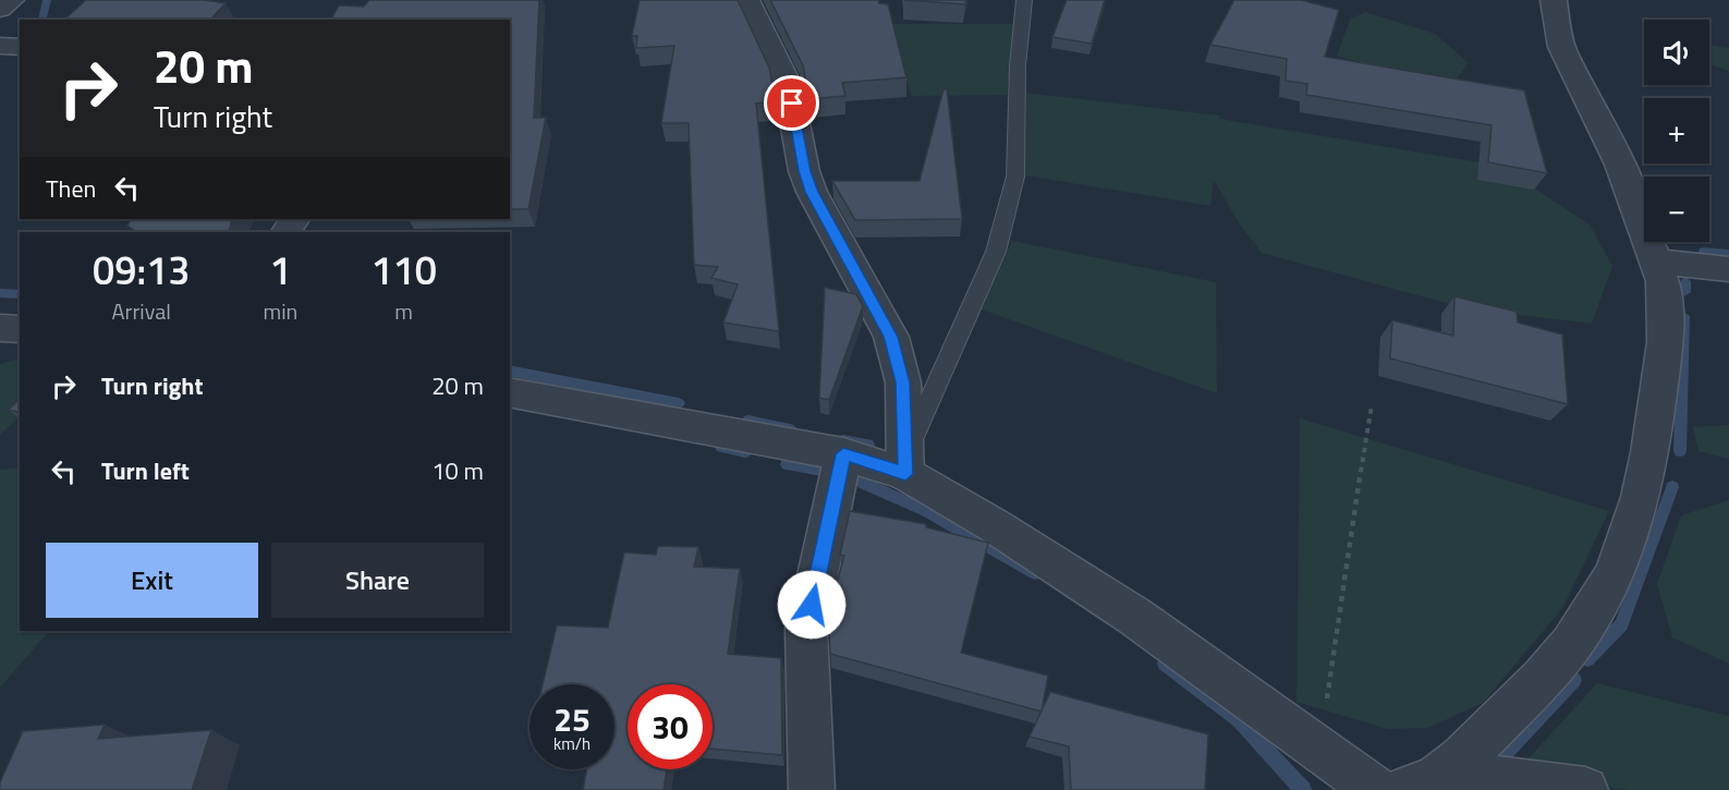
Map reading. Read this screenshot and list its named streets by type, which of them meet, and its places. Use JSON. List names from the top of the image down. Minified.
{"page":{"map_buttons":["+","−"],"turn":["20 m","Turn right"],"then":"Then","eta":["09:13","Arrival","1","min","110","m"],"list":[{"name":"Turn right","value":"20 m"},{"name":"Turn left","value":"10 m"}],"buttons":["Exit","Share"],"speed":"25 km/h","limit":"30"}}
